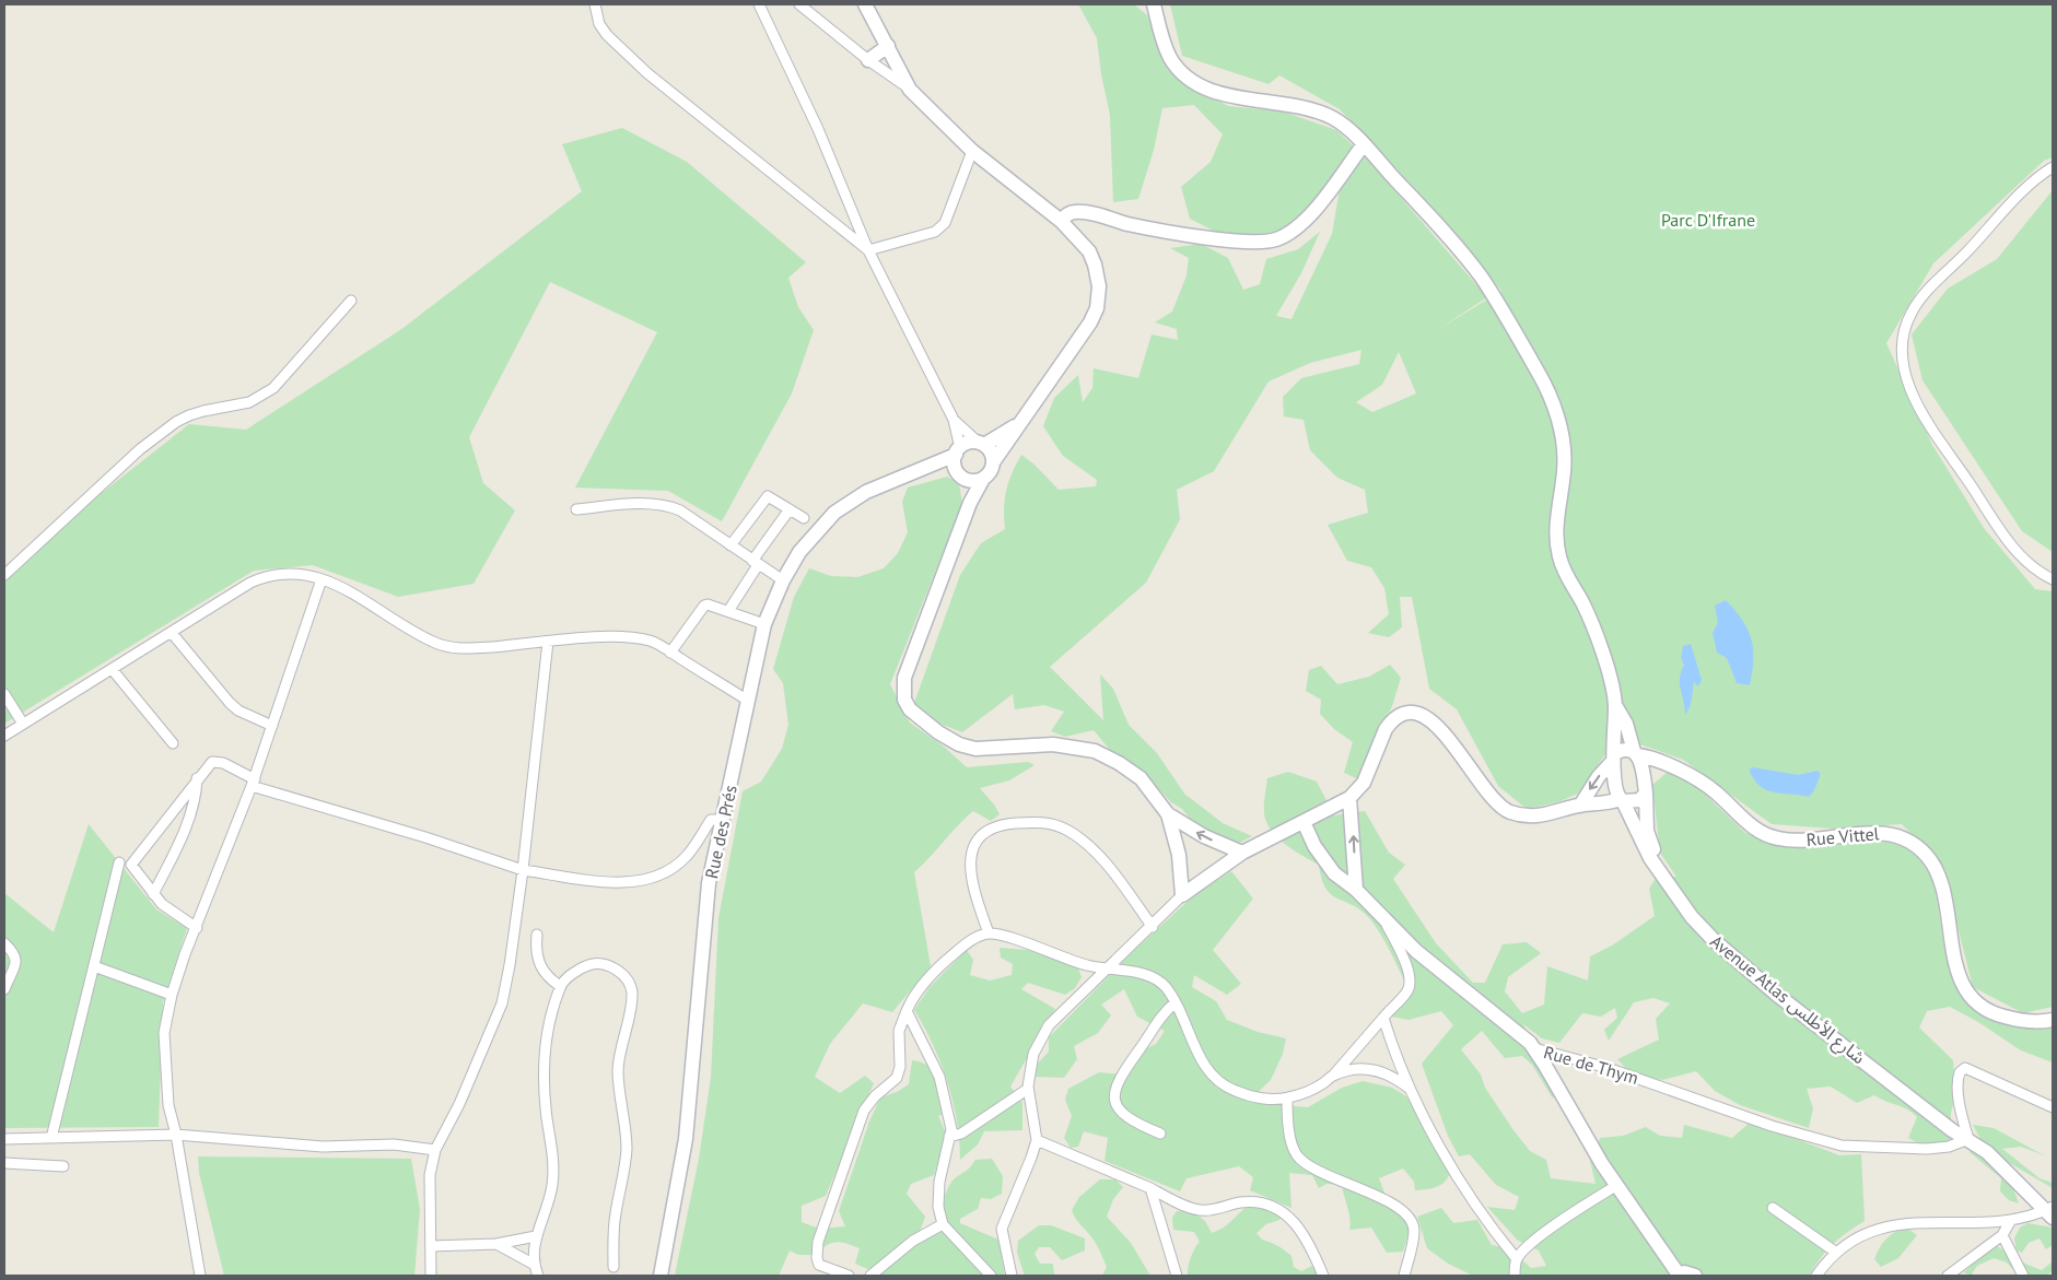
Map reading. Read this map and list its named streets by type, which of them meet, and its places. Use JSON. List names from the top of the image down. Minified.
{"streets":{"street":["Rue des Prés","Rue Vittel","Avenue Atlas شارع الأطلس","Rue de Thym"]},"crossings":[["Rue Vittel","Avenue Atlas شارع الأطلس"],["Avenue Atlas شارع الأطلس","Rue de Thym"]],"parks":["Parc D'Ifrane"]}
